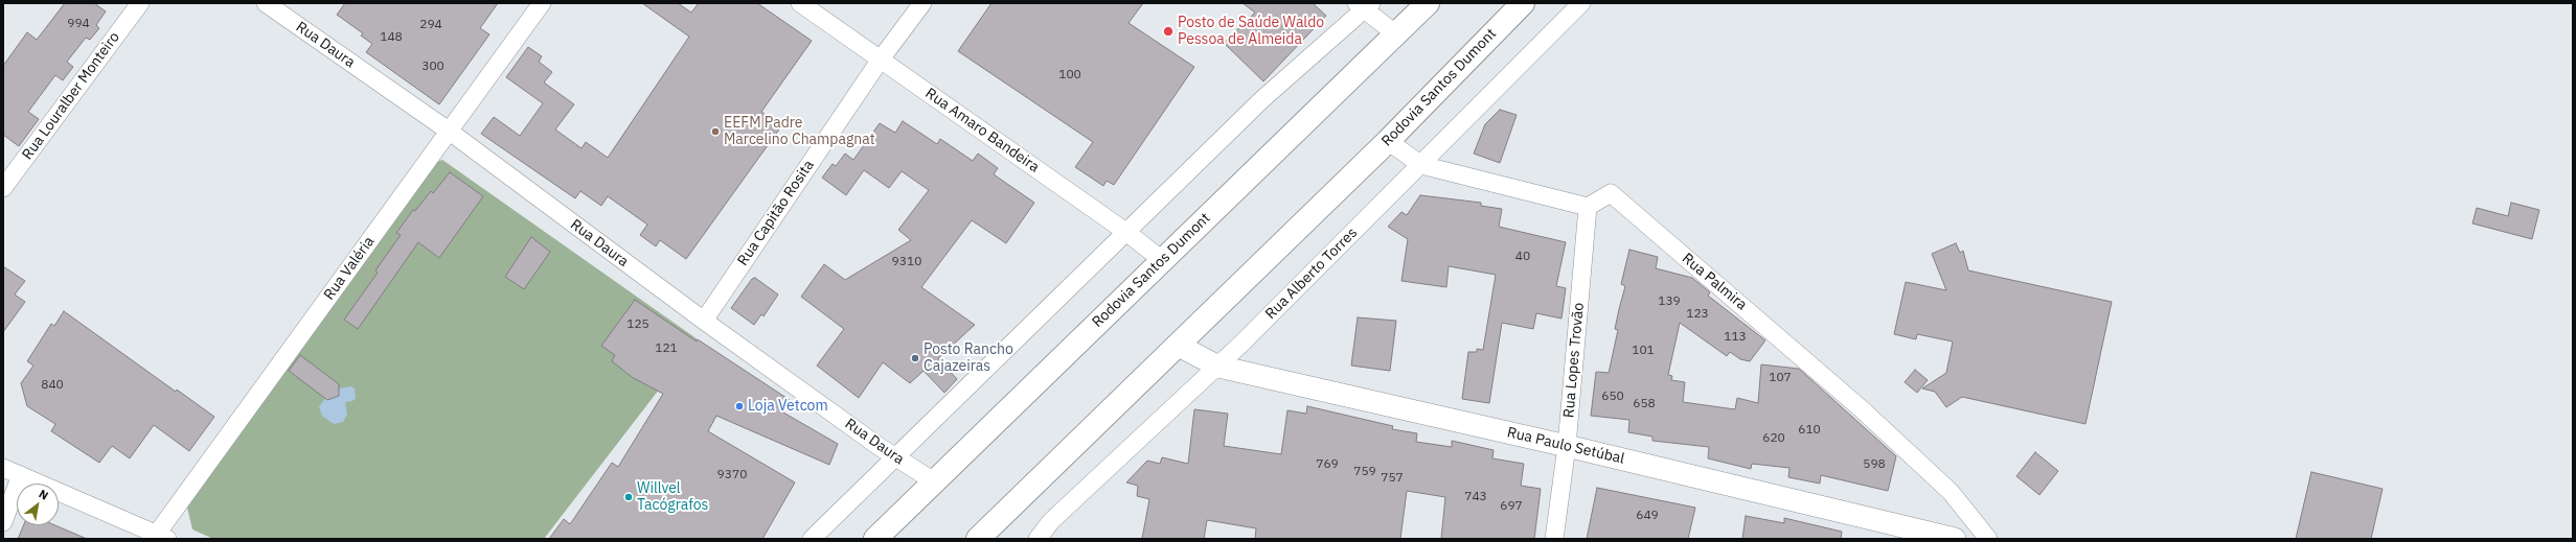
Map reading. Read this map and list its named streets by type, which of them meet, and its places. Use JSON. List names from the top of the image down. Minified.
{"streets":{"highway":["Rodovia Santos Dumont"],"street":["Rua Daura","Rua Louralber Monteiro","Rua Amaro Bandeira","Rua Capitão Rosita","Rua Valéria","Rua Alberto Torres","Rua Palmira","Rua Lopes Trovão","Rua Paulo Setúbal"]},"crossings":[["Rua Daura","Rodovia Santos Dumont"],["Rua Daura","Rua Capitão Rosita"],["Rua Daura","Rua Valéria"],["Rodovia Santos Dumont","Rua Amaro Bandeira"],["Rodovia Santos Dumont","Rua Paulo Setúbal"],["Rua Amaro Bandeira","Rua Capitão Rosita"],["Rua Alberto Torres","Rua Paulo Setúbal"],["Rua Palmira","Rua Lopes Trovão"],["Rua Lopes Trovão","Rua Paulo Setúbal"]],"places":["Posto de Saúde Waldo Pessoa de Almeida","EEFM Padre Marcelino Champagnat","Posto Rancho Cajazeiras","Loja Vetcom","Willvel Tacógrafos"],"house_numbers":["994","294","148","300","100","40","9310","139","123","125","113","121","101","107","840","650","658","610","620","769","598","759","9370","757","743","697","649"],"north":"top right"}
